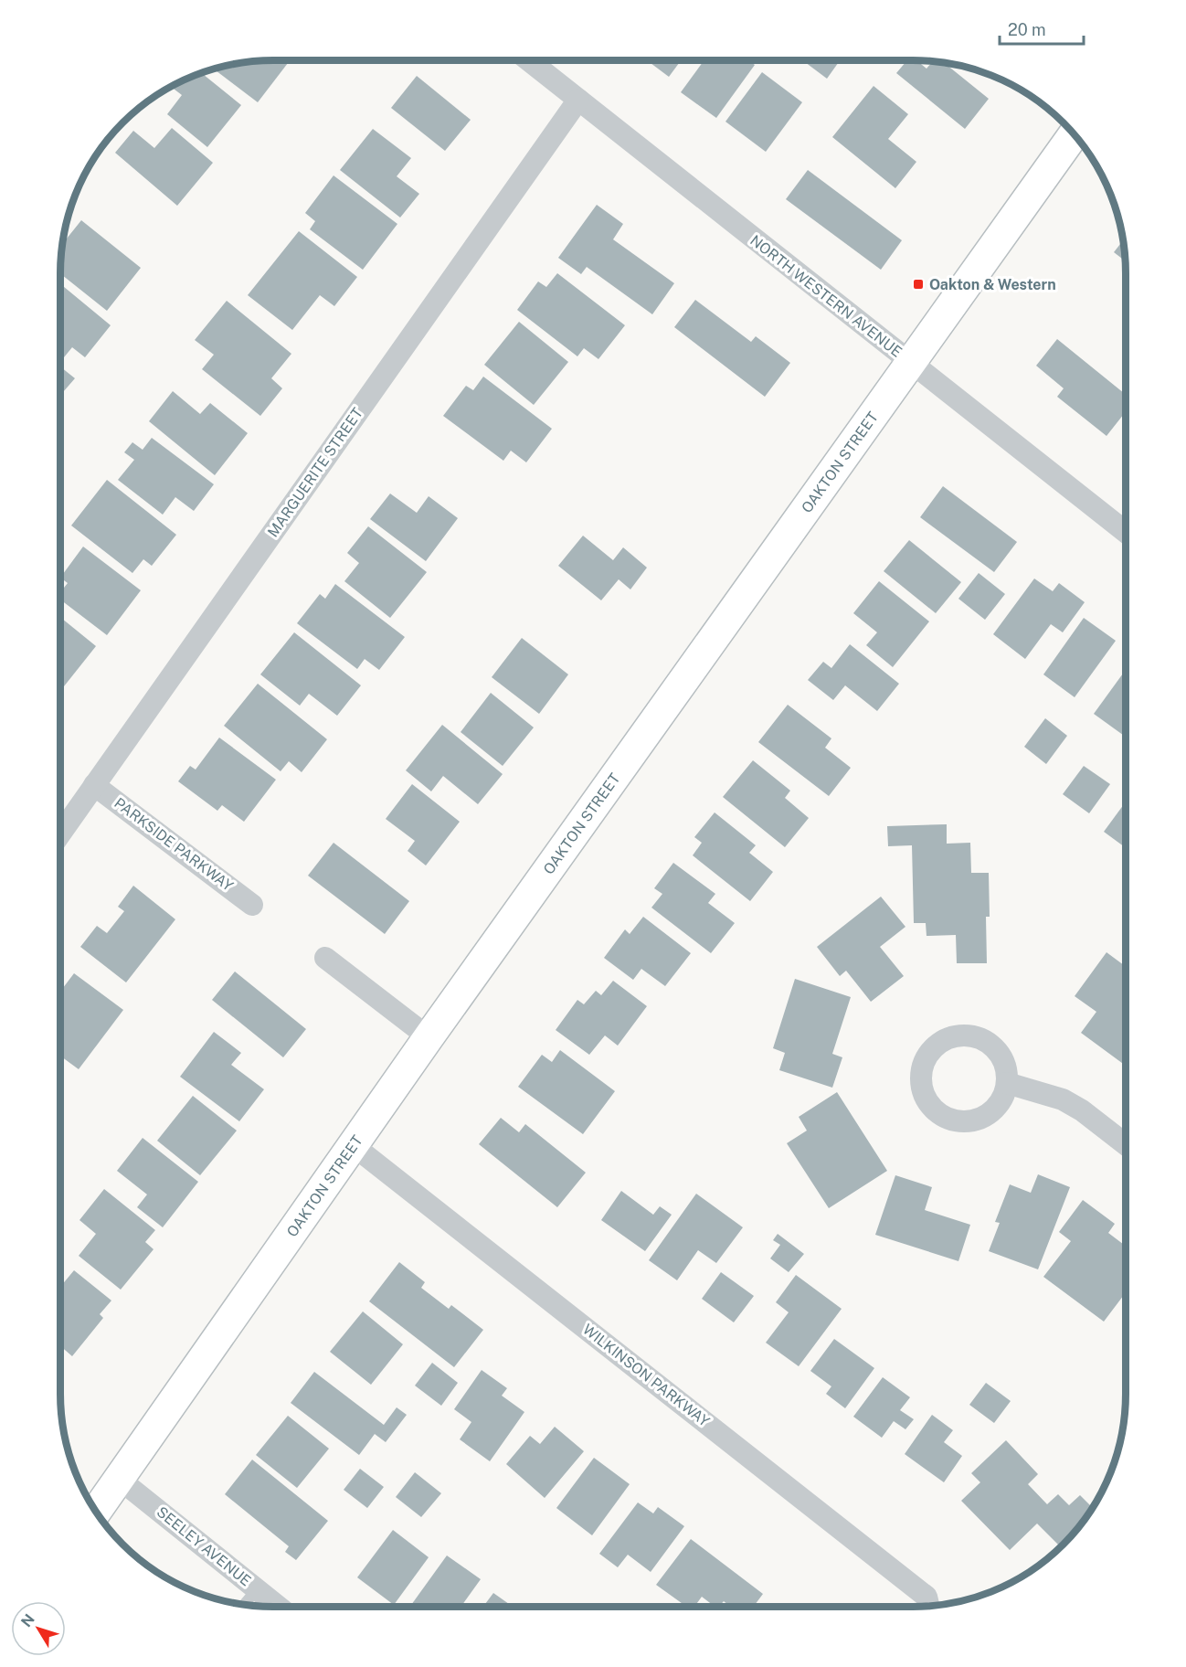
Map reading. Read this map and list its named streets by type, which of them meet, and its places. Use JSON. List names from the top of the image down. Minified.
{"streets":{"main road":["OAKTON STREET"],"street":["NORTH WESTERN AVENUE","MARGUERITE STREET","PARKSIDE PARKWAY","WILKINSON PARKWAY","SEELEY AVENUE"]},"crossings":[["NORTH WESTERN AVENUE","OAKTON STREET"],["NORTH WESTERN AVENUE","MARGUERITE STREET"],["OAKTON STREET","WILKINSON PARKWAY"],["OAKTON STREET","SEELEY AVENUE"],["MARGUERITE STREET","PARKSIDE PARKWAY"]],"places":{"transit":["Oakton & Western"]},"scale_bar":"20 m","north":"top left"}
